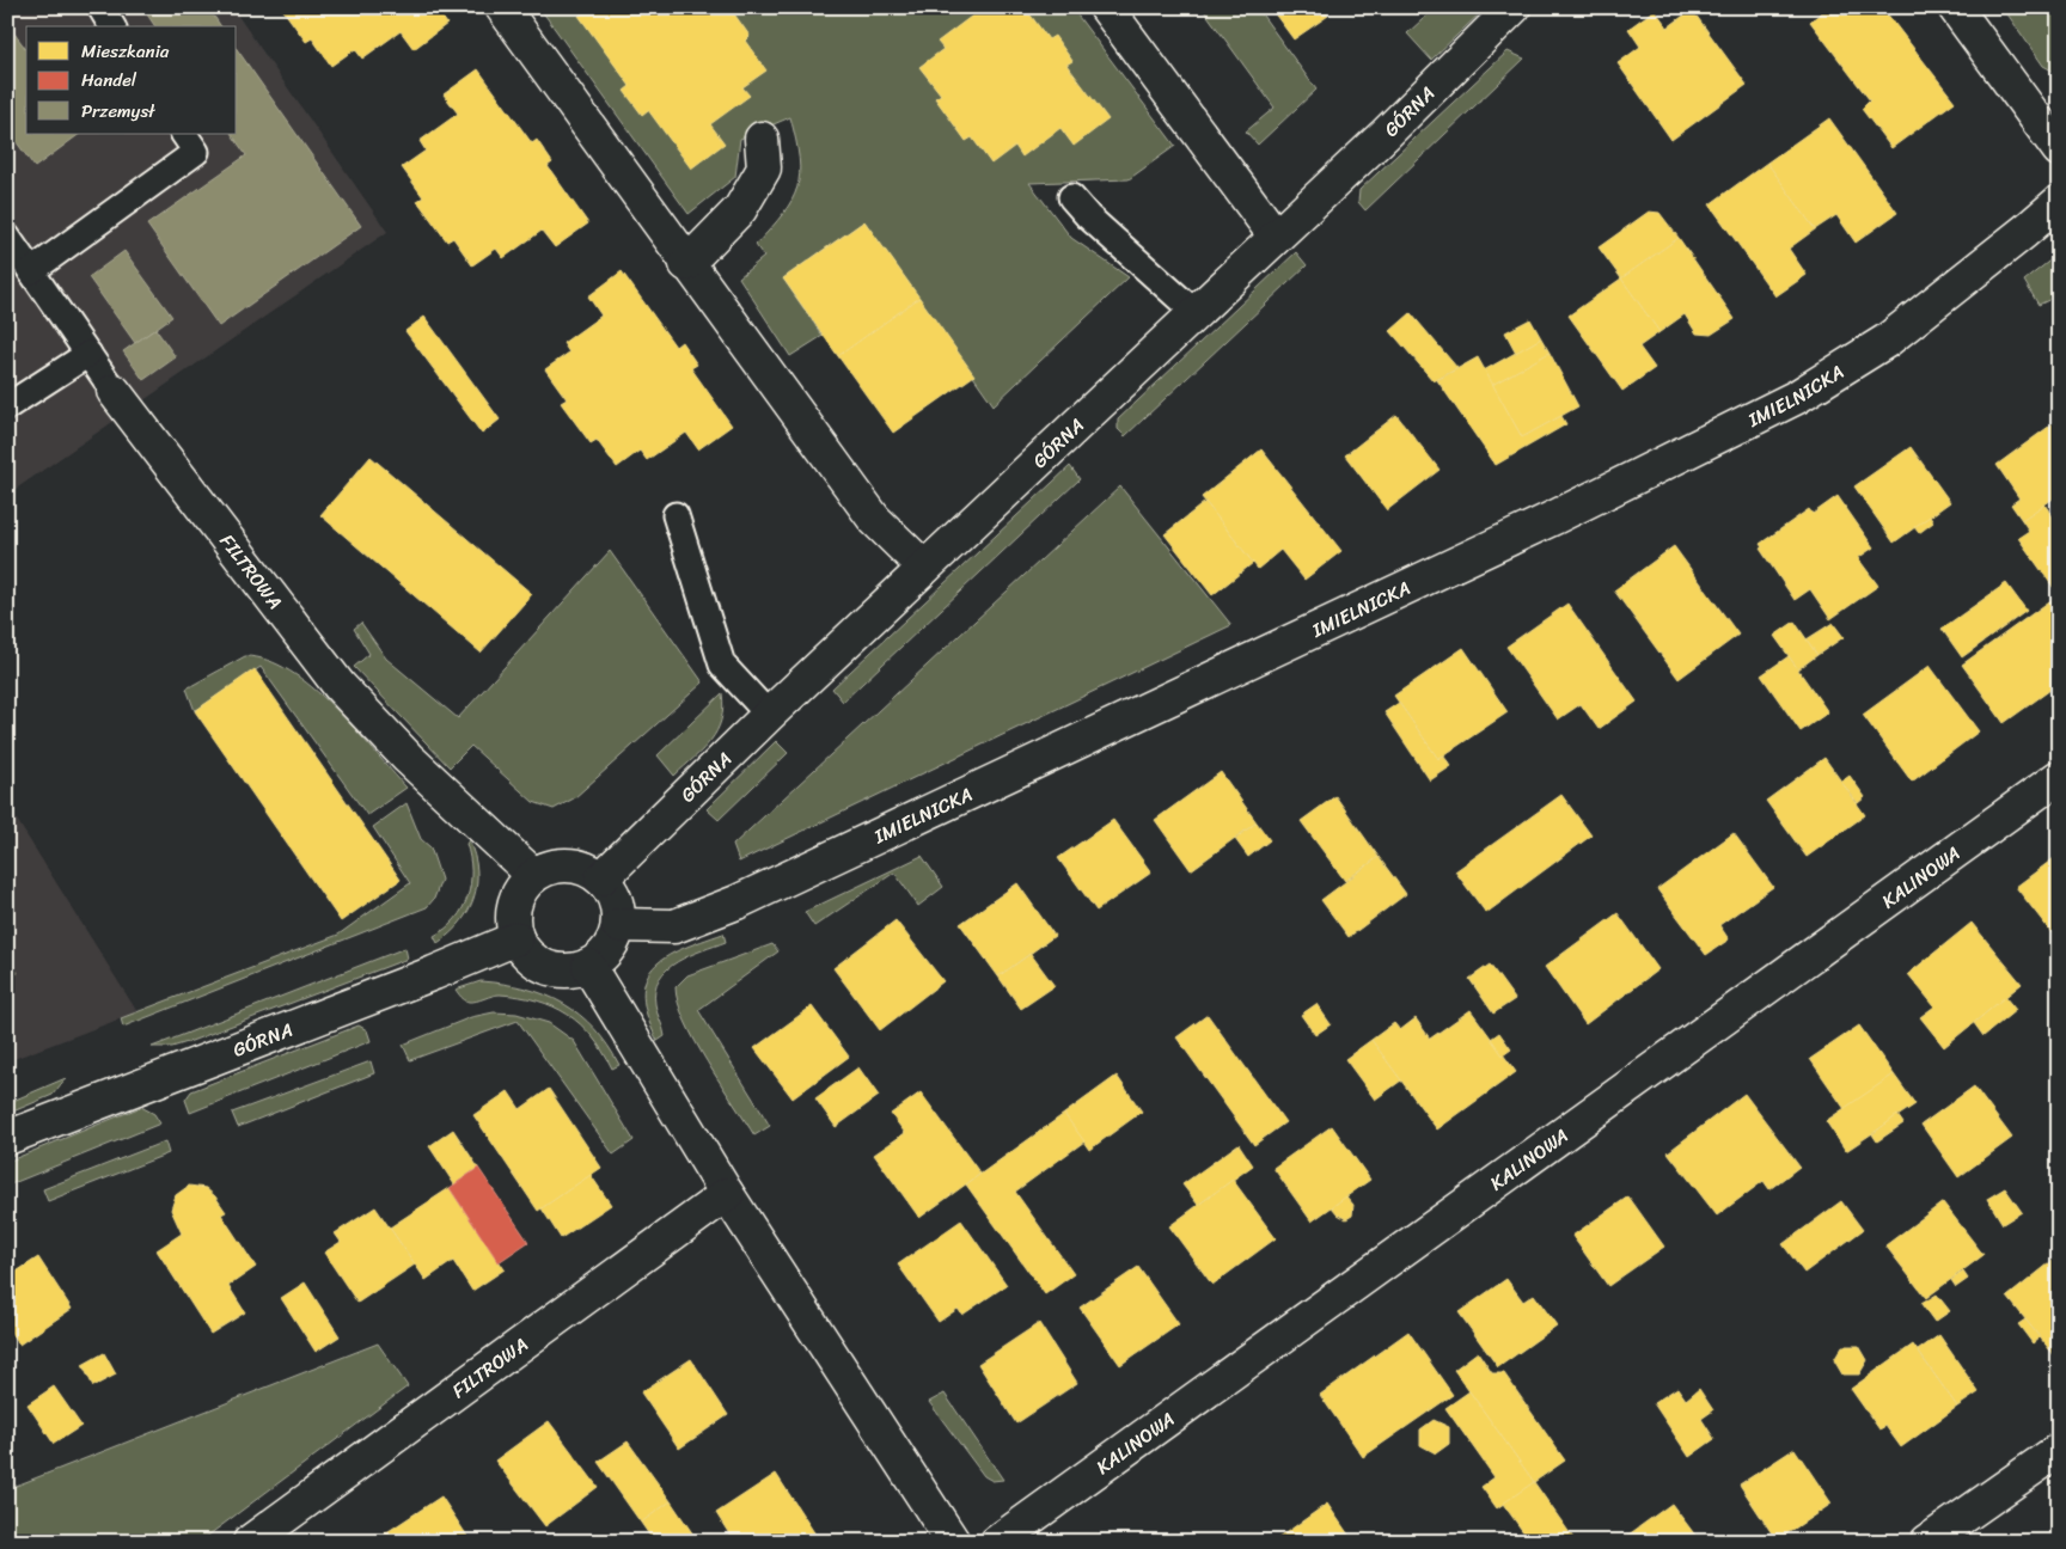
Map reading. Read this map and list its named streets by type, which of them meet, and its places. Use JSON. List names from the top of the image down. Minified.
{"streets":{"street":["GÓRNA","IMIELNICKA","FILTROWA","KALINOWA"]},"crossings":[["GÓRNA","IMIELNICKA"],["GÓRNA","FILTROWA"],["IMIELNICKA","FILTROWA"]],"legend":["Mieszkania","Handel","Przemysł"]}
